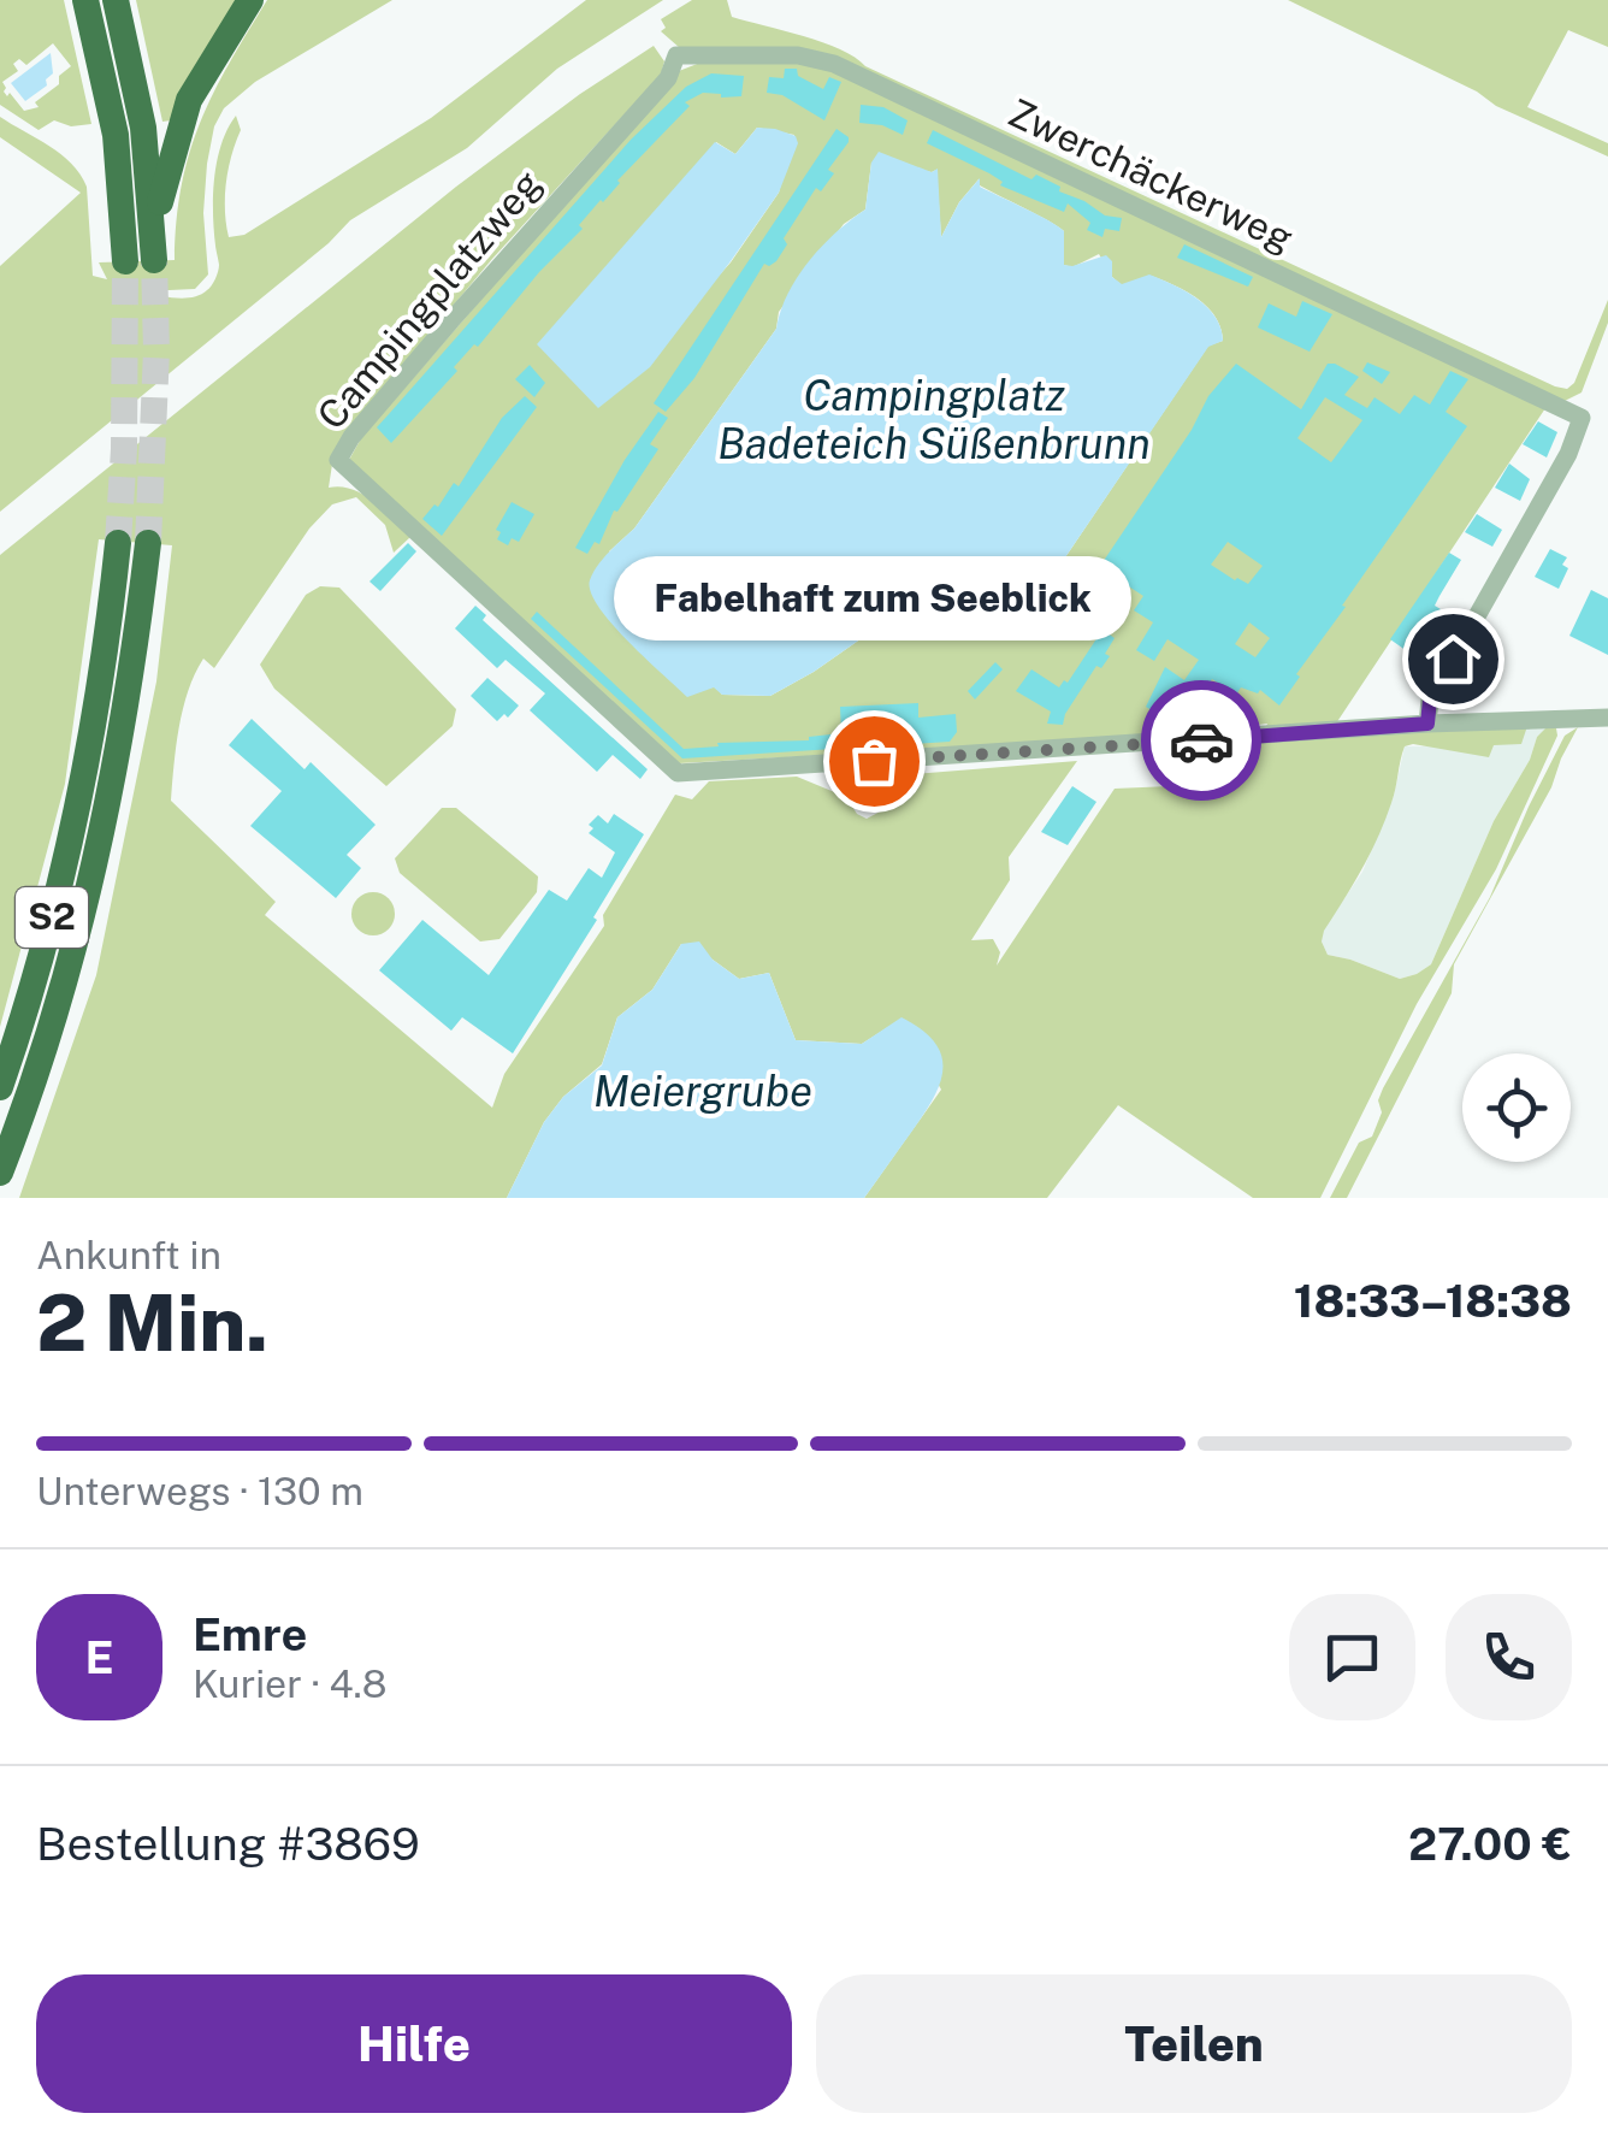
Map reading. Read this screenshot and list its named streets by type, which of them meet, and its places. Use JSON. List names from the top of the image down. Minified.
{"streets":{"highway":["S2"],"street":["Zwerchäckerweg","Campingplatzweg"]},"crossings":[["Zwerchäckerweg","Campingplatzweg"]],"water":["Campingplatz Badeteich Süßenbrunn","Meiergrube"],"places":["Fabelhaft zum Seeblick"],"page":{"bubble":"Fabelhaft zum Seeblick","heading":["2 Min.","Ankunft in","18:33–18:38"],"panel":["Emre","Kurier · 4.8","Bestellung #3869","27.00 €"],"bar":"Unterwegs · 130 m","round":"E","buttons":["Hilfe","Teilen"]}}
